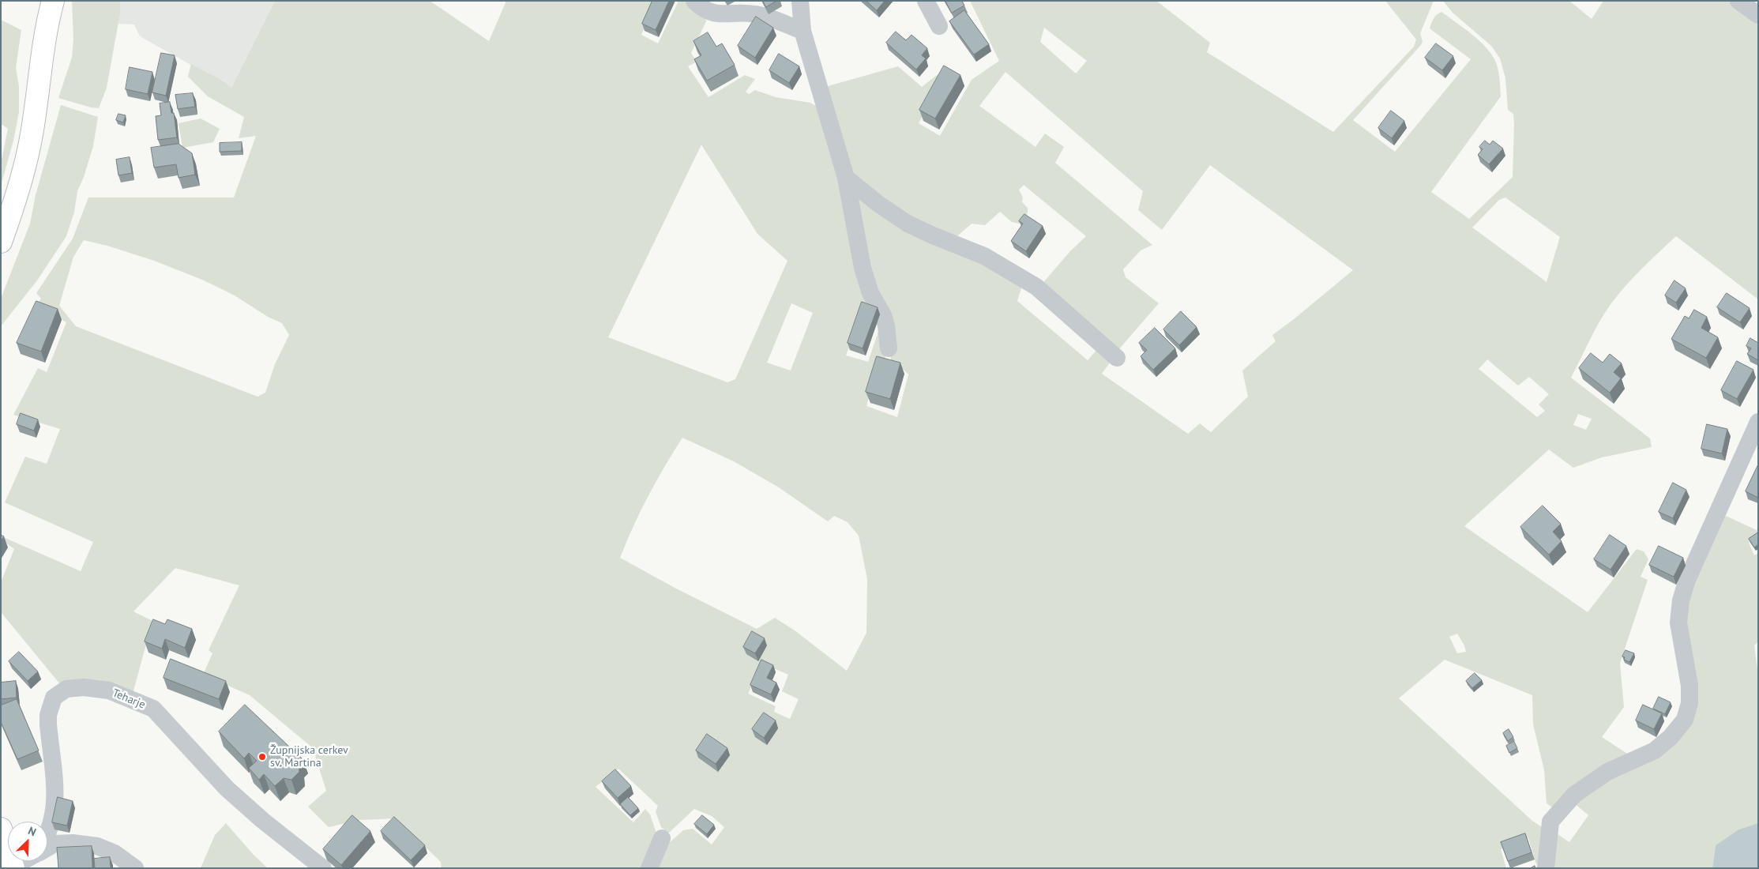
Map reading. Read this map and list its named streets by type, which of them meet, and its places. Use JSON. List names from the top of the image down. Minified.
{"streets":{"street":["Teharje"]},"places":["Župnijska cerkev sv. Martina"],"north":"top right"}
